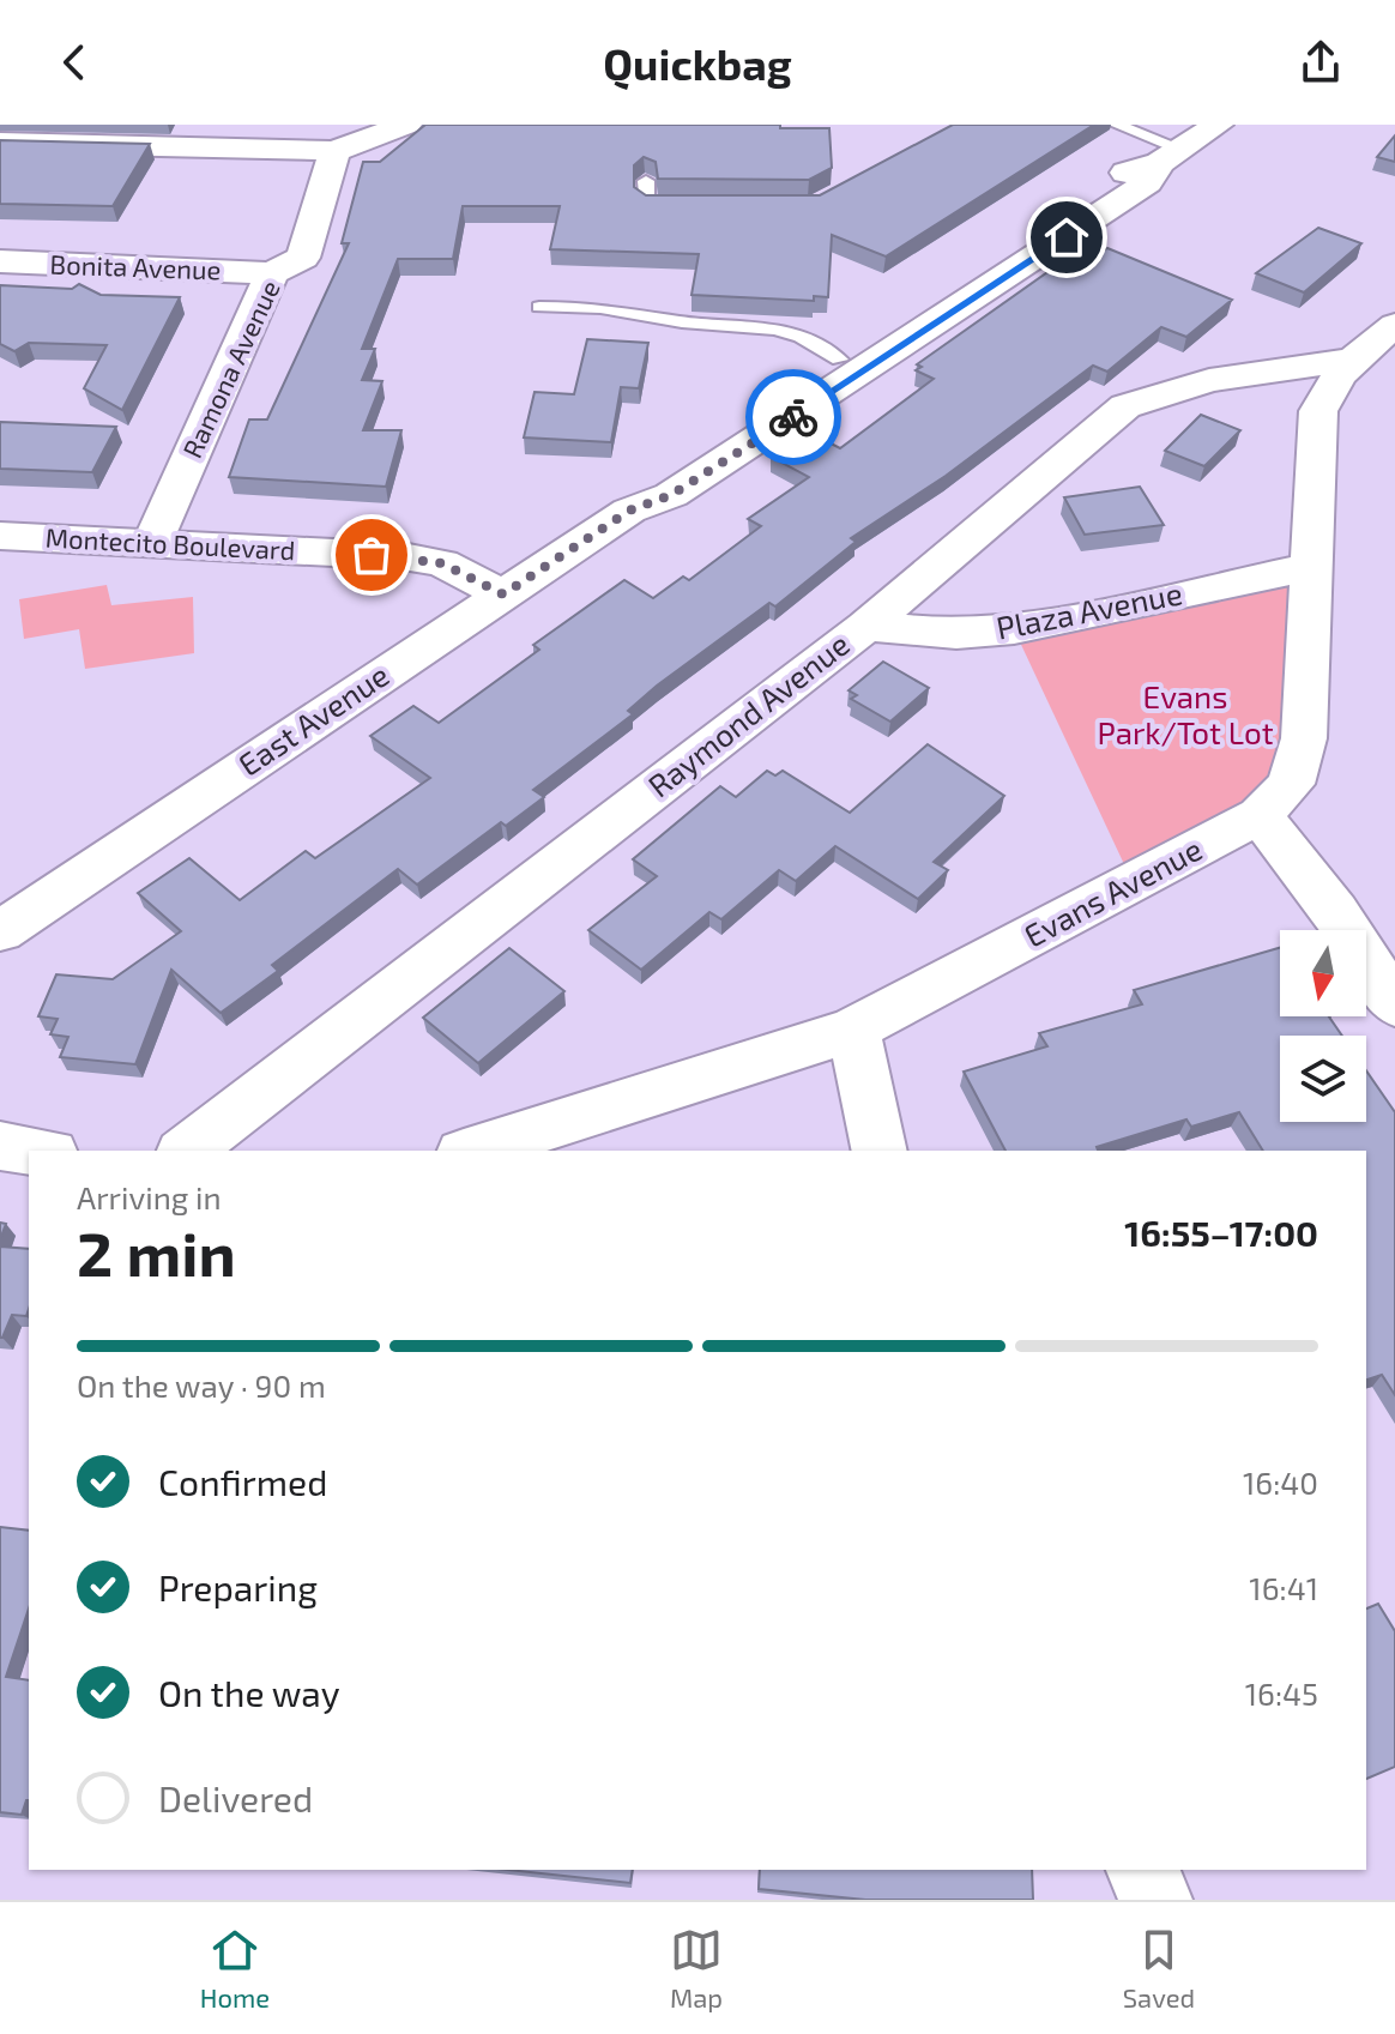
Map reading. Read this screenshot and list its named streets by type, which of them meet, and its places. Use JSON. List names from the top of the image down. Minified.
{"streets":{"street":["Bonita Avenue","Ramona Avenue","Montecito Boulevard","Plaza Avenue","Raymond Avenue","East Avenue","Evans Avenue"]},"crossings":[["Bonita Avenue","Ramona Avenue"],["Ramona Avenue","Montecito Boulevard"],["Montecito Boulevard","East Avenue"],["Plaza Avenue","Raymond Avenue"],["Plaza Avenue","Evans Avenue"],["Raymond Avenue","Evans Avenue"]],"parks":["Evans Park/Tot Lot"],"north":"bottom","page":{"header":"Quickbag","heading":["2 min","Arriving in","16:55–17:00"],"bar":"On the way · 90 m","list":[["Confirmed","16:40"],["Preparing","16:41"],["On the way","16:45"],"Delivered"],"tabs":["Home","Map","Saved"]}}
